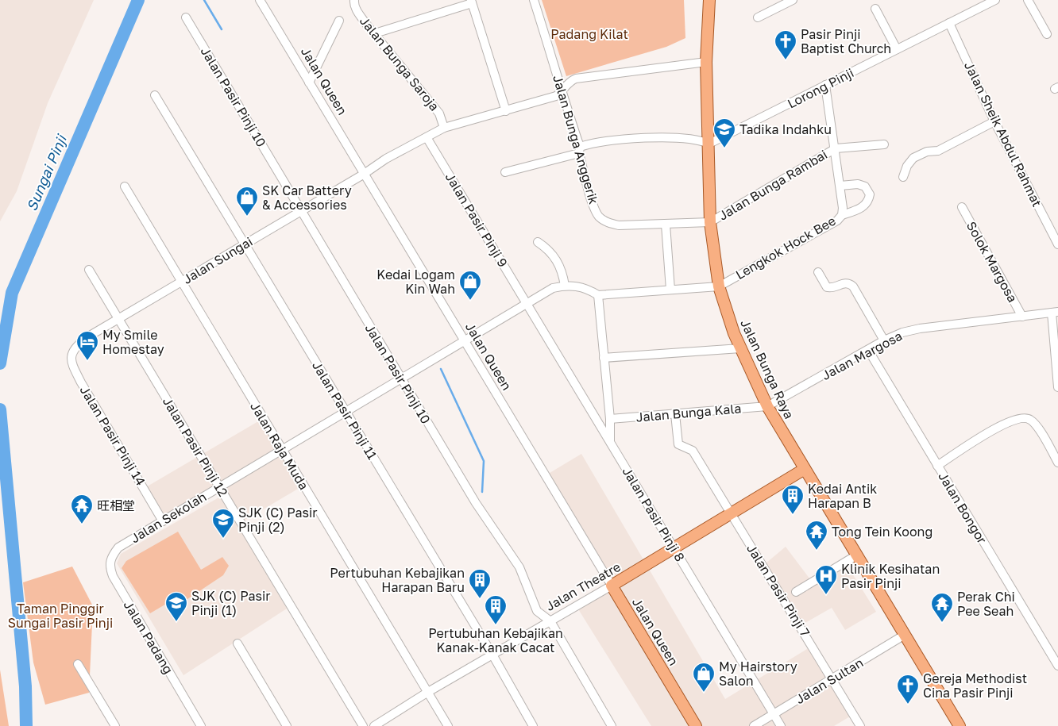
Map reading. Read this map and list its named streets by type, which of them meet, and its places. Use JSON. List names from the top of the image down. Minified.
{"streets":{"main road":["Jalan Queen","Jalan Bunga Raya","Jalan Theatre"],"street":["Jalan Bunga Saroja","Lorong Pinji","Jalan Pasir Pinji 10","Jalan Sheik Abdul Rahmat","Jalan Bunga Anggerik","Jalan Bunga Rambai","Jalan Pasir Pinji 9","Lengkok Hock Bee","Jalan Sungai","Solok Margosa","Jalan Margosa","Jalan Pasir Pinji 11","Jalan Bunga Kala","Jalan Pasir Pinji 14","Jalan Raja Muda","Jalan Pasir Pinji 12","Jalan Bongor","Jalan Pasir Pinji 8","Jalan Sekolah","Jalan Pasir Pinji 7","Jalan Padang","Jalan Sultan"]},"crossings":[["Jalan Bunga Saroja","Jalan Sungai"],["Jalan Queen","Jalan Sungai"],["Jalan Queen","Jalan Sekolah"],["Jalan Queen","Jalan Theatre"],["Lorong Pinji","Jalan Sheik Abdul Rahmat"],["Lorong Pinji","Lengkok Hock Bee"],["Lorong Pinji","Jalan Bunga Raya"],["Jalan Pasir Pinji 10","Jalan Sungai"],["Jalan Pasir Pinji 10","Jalan Sekolah"],["Jalan Pasir Pinji 10","Jalan Theatre"],["Jalan Bunga Anggerik","Jalan Bunga Rambai"],["Jalan Bunga Anggerik","Jalan Sungai"],["Jalan Bunga Anggerik","Jalan Bunga Raya"],["Jalan Bunga Rambai","Lengkok Hock Bee"],["Jalan Bunga Rambai","Jalan Bunga Raya"],["Jalan Pasir Pinji 9","Jalan Sungai"],["Jalan Pasir Pinji 9","Jalan Pasir Pinji 8"],["Jalan Pasir Pinji 9","Jalan Sekolah"],["Lengkok Hock Bee","Jalan Bunga Raya"],["Jalan Sungai","Jalan Pasir Pinji 11"],["Jalan Sungai","Jalan Pasir Pinji 14"],["Jalan Sungai","Jalan Raja Muda"],["Jalan Sungai","Jalan Pasir Pinji 12"],["Solok Margosa","Jalan Margosa"],["Jalan Margosa","Jalan Bunga Raya"],["Jalan Margosa","Jalan Bunga Kala"],["Jalan Margosa","Jalan Bongor"],["Jalan Bunga Raya","Jalan Bunga Kala"],["Jalan Bunga Raya","Jalan Theatre"],["Jalan Bunga Raya","Jalan Sultan"],["Jalan Pasir Pinji 11","Jalan Sekolah"],["Jalan Pasir Pinji 11","Jalan Theatre"],["Jalan Bunga Kala","Jalan Pasir Pinji 7"],["Jalan Pasir Pinji 14","Jalan Sekolah"],["Jalan Raja Muda","Jalan Sekolah"],["Jalan Raja Muda","Jalan Theatre"],["Jalan Pasir Pinji 12","Jalan Sekolah"],["Jalan Pasir Pinji 8","Jalan Sekolah"],["Jalan Pasir Pinji 8","Jalan Theatre"],["Jalan Pasir Pinji 8","Jalan Sultan"],["Jalan Sekolah","Jalan Padang"],["Jalan Theatre","Jalan Pasir Pinji 7"],["Jalan Pasir Pinji 7","Jalan Sultan"]],"water":["Sungai Pinji"],"parks":["Padang Kilat","Taman Pinggir Sungai Pasir Pinji"],"places":{"church":["Pasir Pinji Baptist Church","Gereja Methodist Cina Pasir Pinji"],"school or university":["Tadika Indahku","SJK (C) Pasir Pinji (2)","SJK (C) Pasir Pinji (1)"],"shop":["SK Car Battery & Accessories","Kedai Logam Kin Wah","My Hairstory Salon"],"hotel":["My Smile Homestay"],"building":["Kedai Antik Harapan B","Pertubuhan Kebajikan Harapan Baru","Pertubuhan Kebajikan Kanak-Kanak Cacat"],"temple":["旺相堂","Tong Tein Koong","Perak Chi Pee Seah"],"hospital":["Klinik Kesihatan Pasir Pinji"]}}
